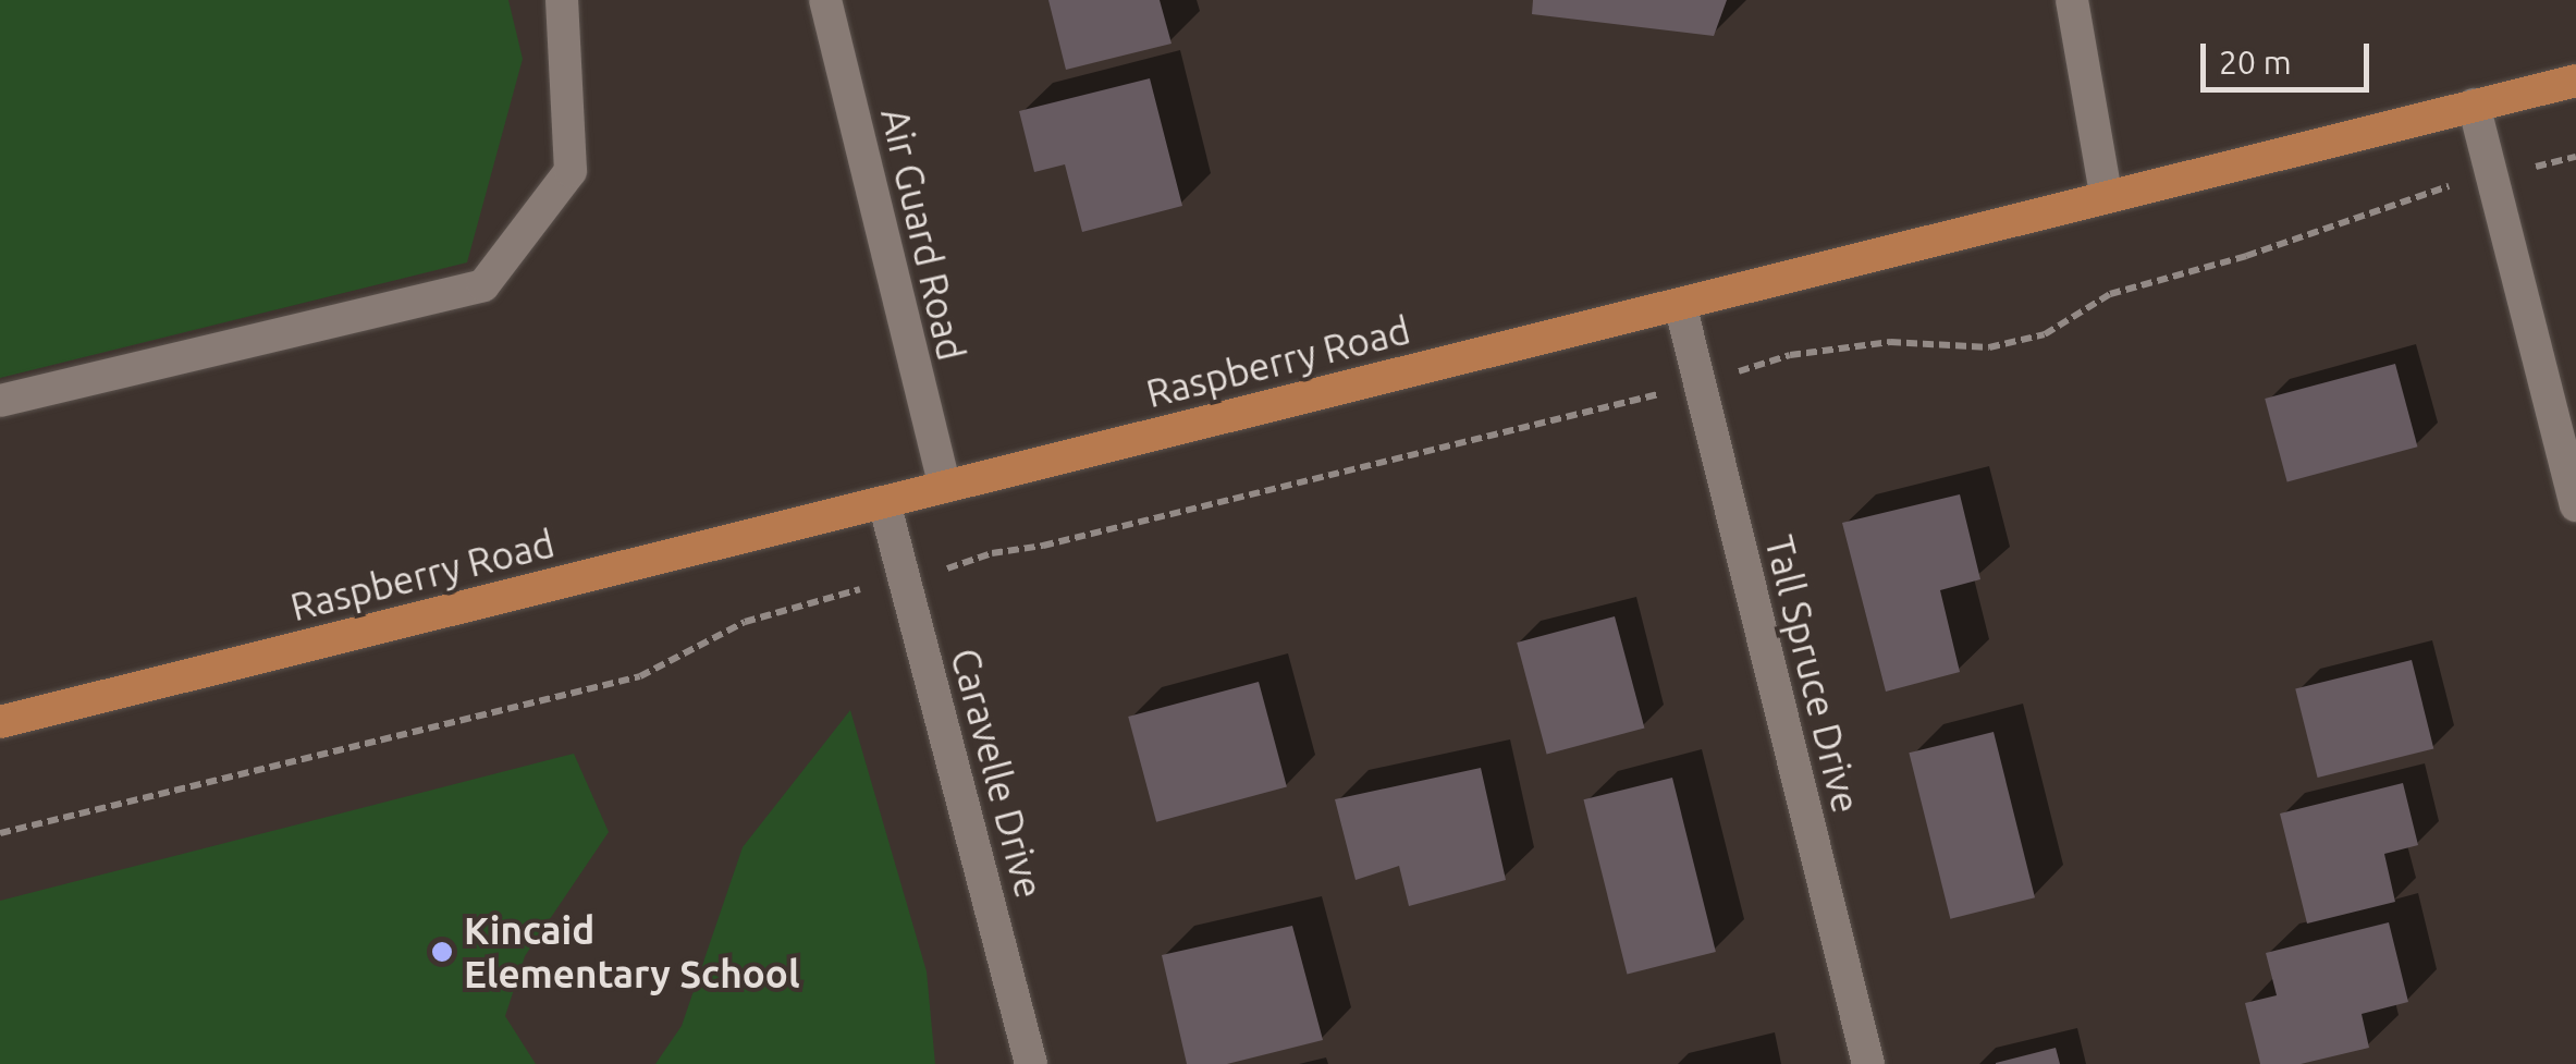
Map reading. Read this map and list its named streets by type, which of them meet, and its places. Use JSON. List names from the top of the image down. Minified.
{"streets":{"main road":["Raspberry Road"],"street":["Air Guard Road","Tall Spruce Drive","Caravelle Drive"]},"crossings":[["Air Guard Road","Raspberry Road"],["Raspberry Road","Tall Spruce Drive"],["Raspberry Road","Caravelle Drive"]],"places":["Kincaid Elementary School"],"scale_bar":"20 m"}
